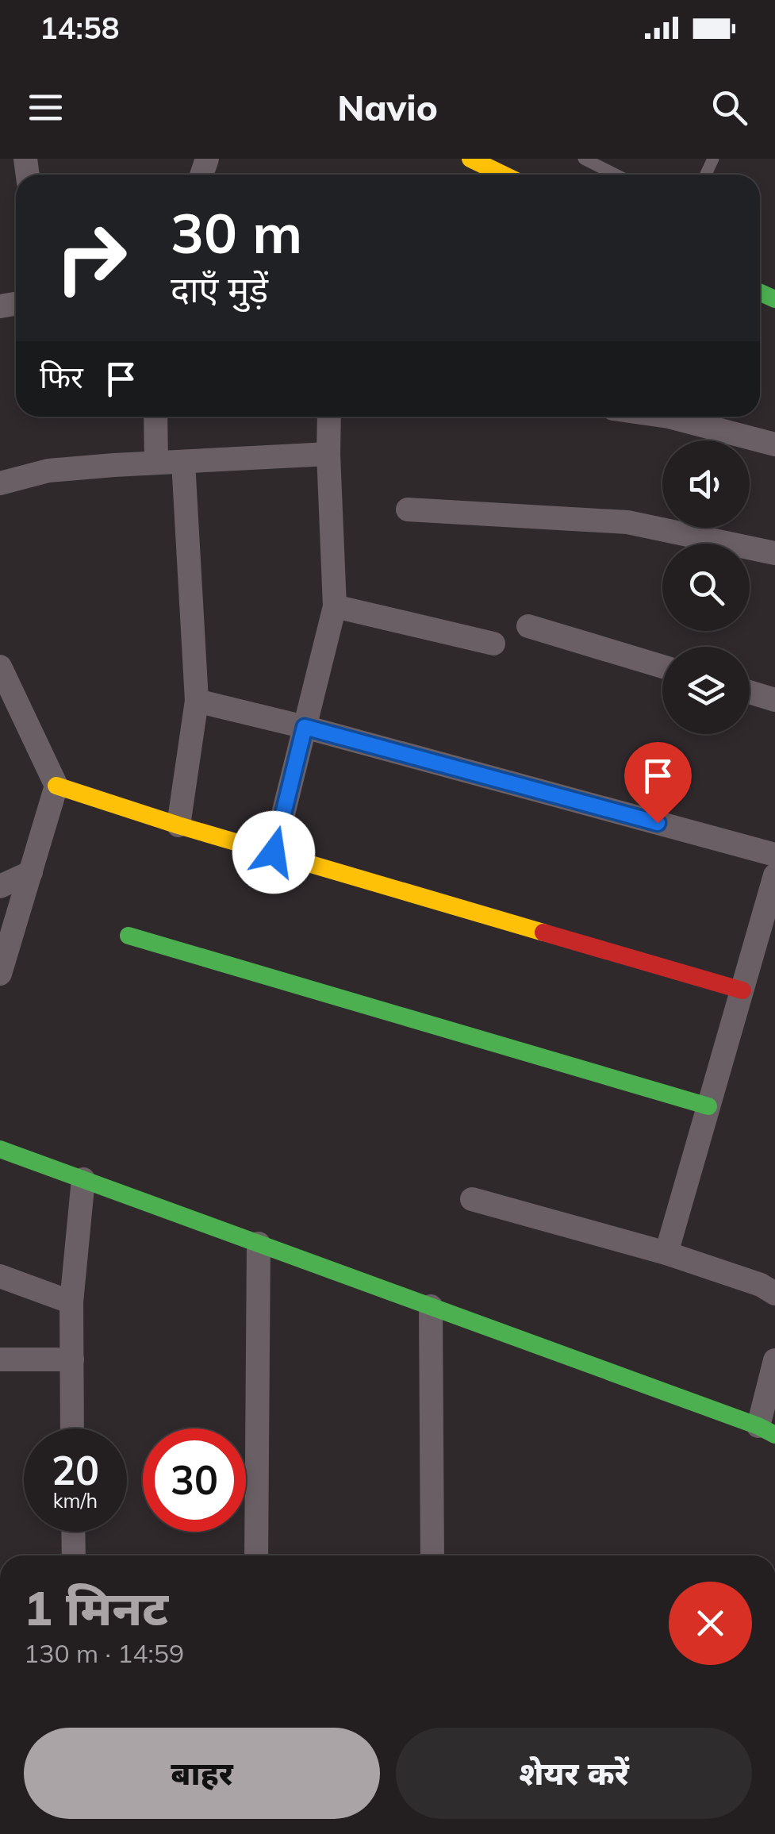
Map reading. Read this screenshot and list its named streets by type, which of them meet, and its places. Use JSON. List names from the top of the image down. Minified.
{"page":{"status":"14:58","header":"Navio","turn":["30 m","दाएँ मुड़ें"],"then":"फिर","speed":"20 km/h","limit":"30","heading":["1 मिनट","130 m · 14:59"],"buttons":["बाहर","शेयर करें"]}}
